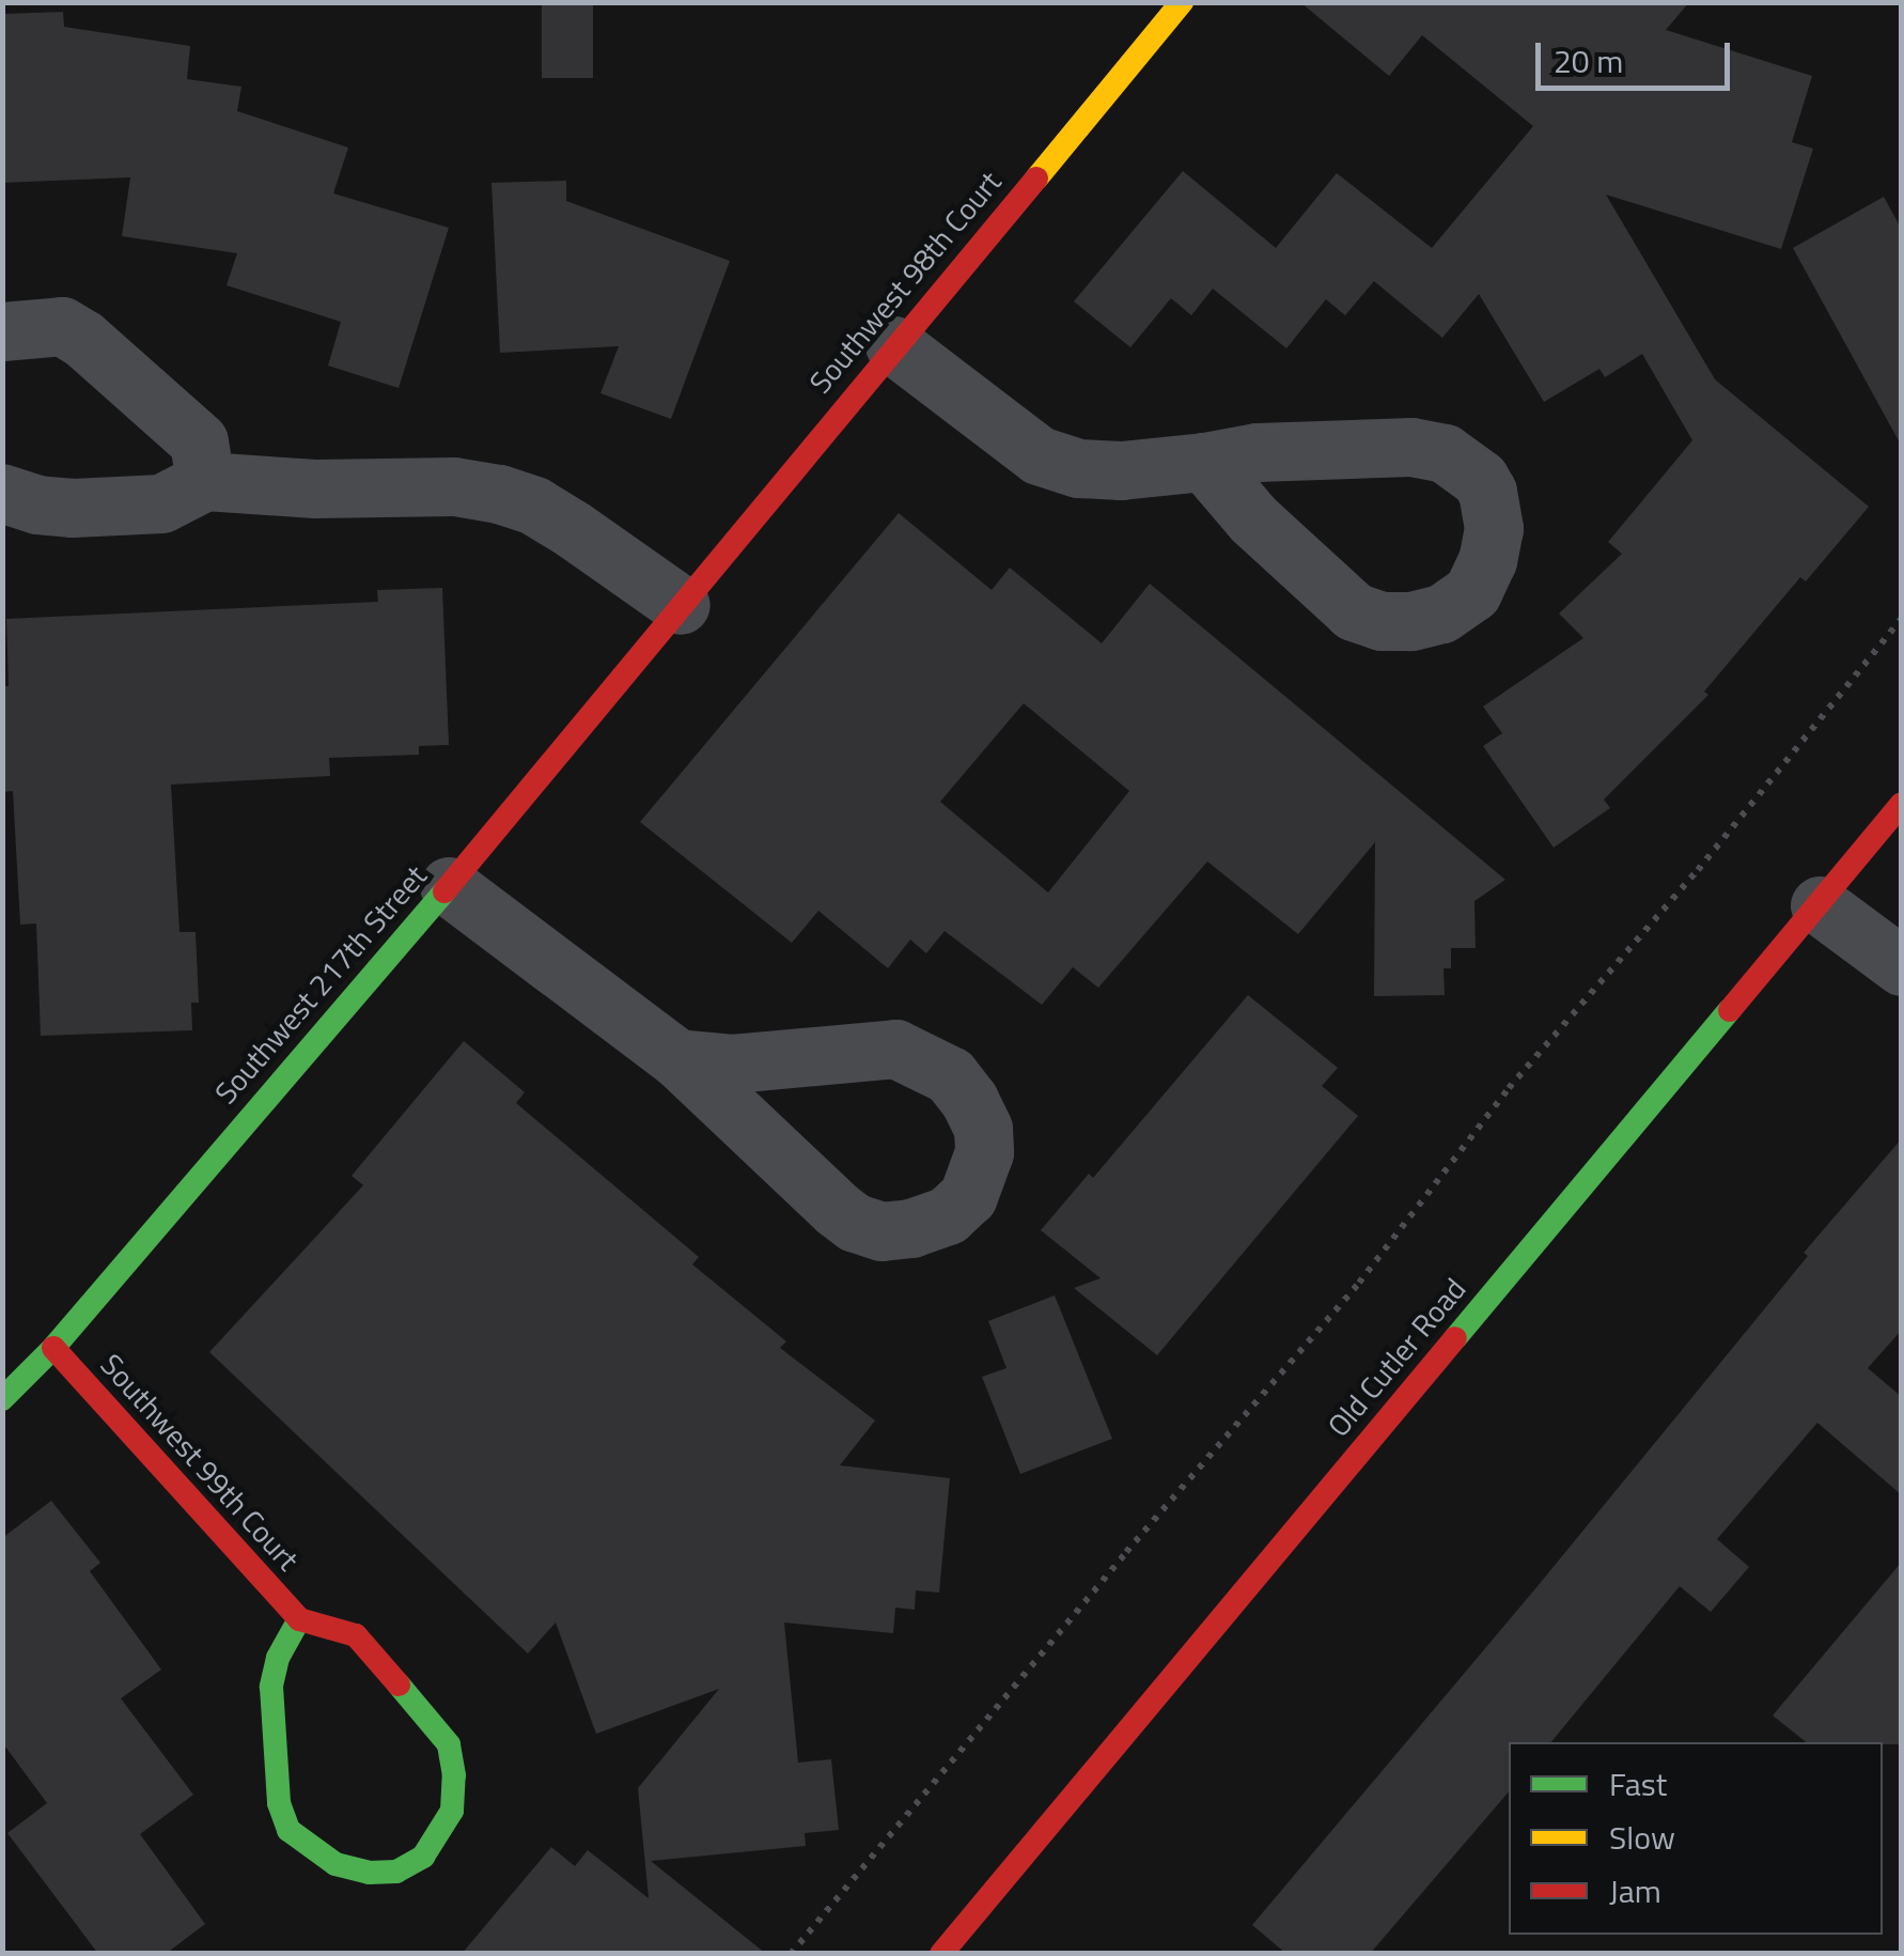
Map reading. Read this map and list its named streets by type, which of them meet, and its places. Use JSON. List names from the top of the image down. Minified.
{"streets":{"street":["Southwest 98th Court","Southwest 217th Street","Old Cutler Road","Southwest 99th Court"]},"crossings":[["Southwest 98th Court","Southwest 217th Street"],["Southwest 217th Street","Southwest 99th Court"]],"legend":["Fast","Slow","Jam"],"scale_bar":"20 m"}
